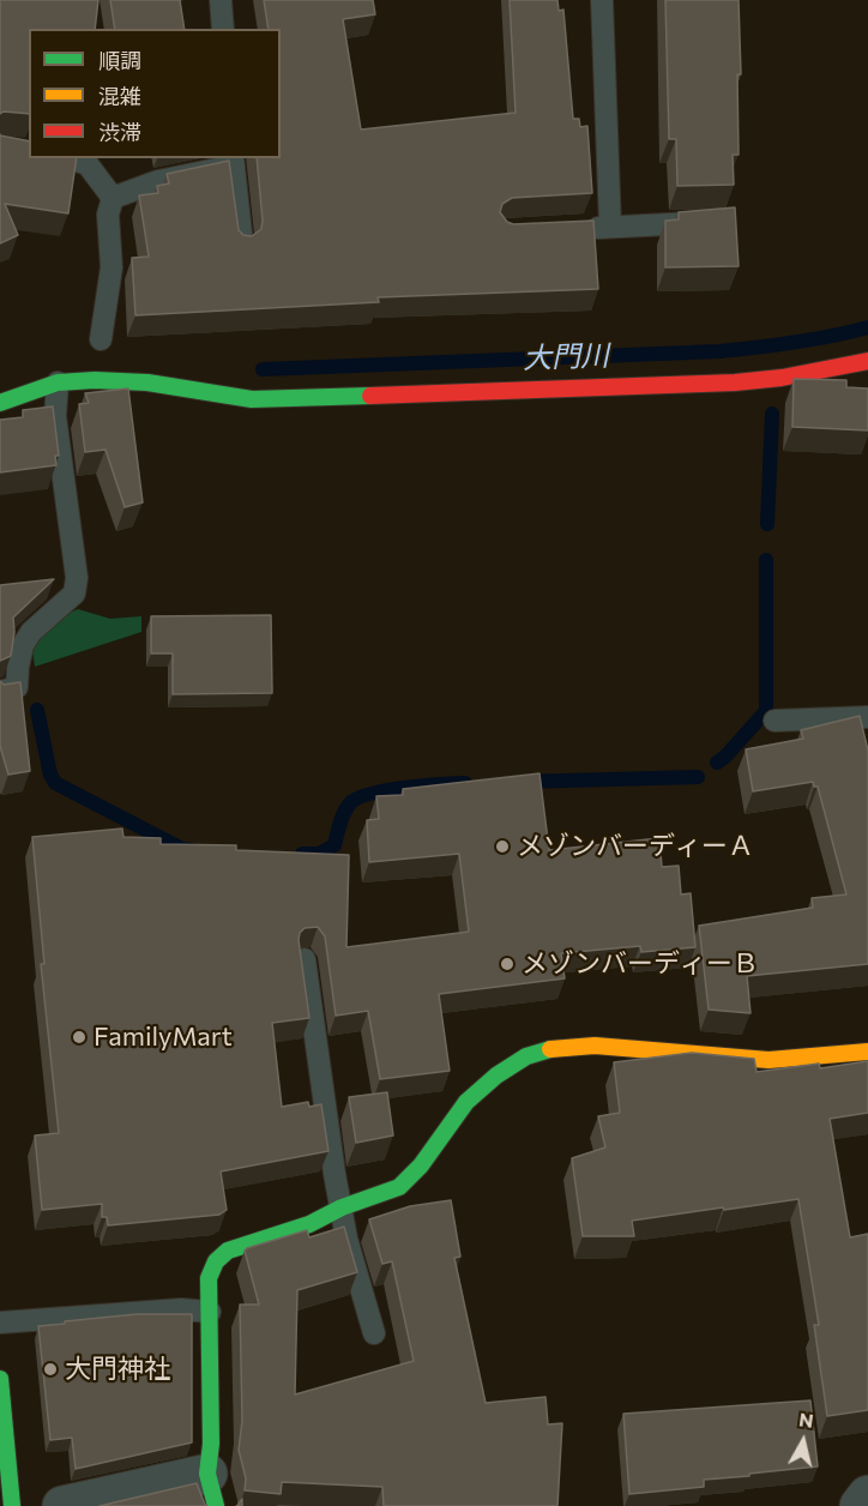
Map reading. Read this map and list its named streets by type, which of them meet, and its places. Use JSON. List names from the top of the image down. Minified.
{"water":["大門川"],"places":["メゾンバーディーＡ","メゾンバーディーＢ","FamilyMart","大門神社"],"legend":["順調","混雑","渋滞"],"north":"top"}
